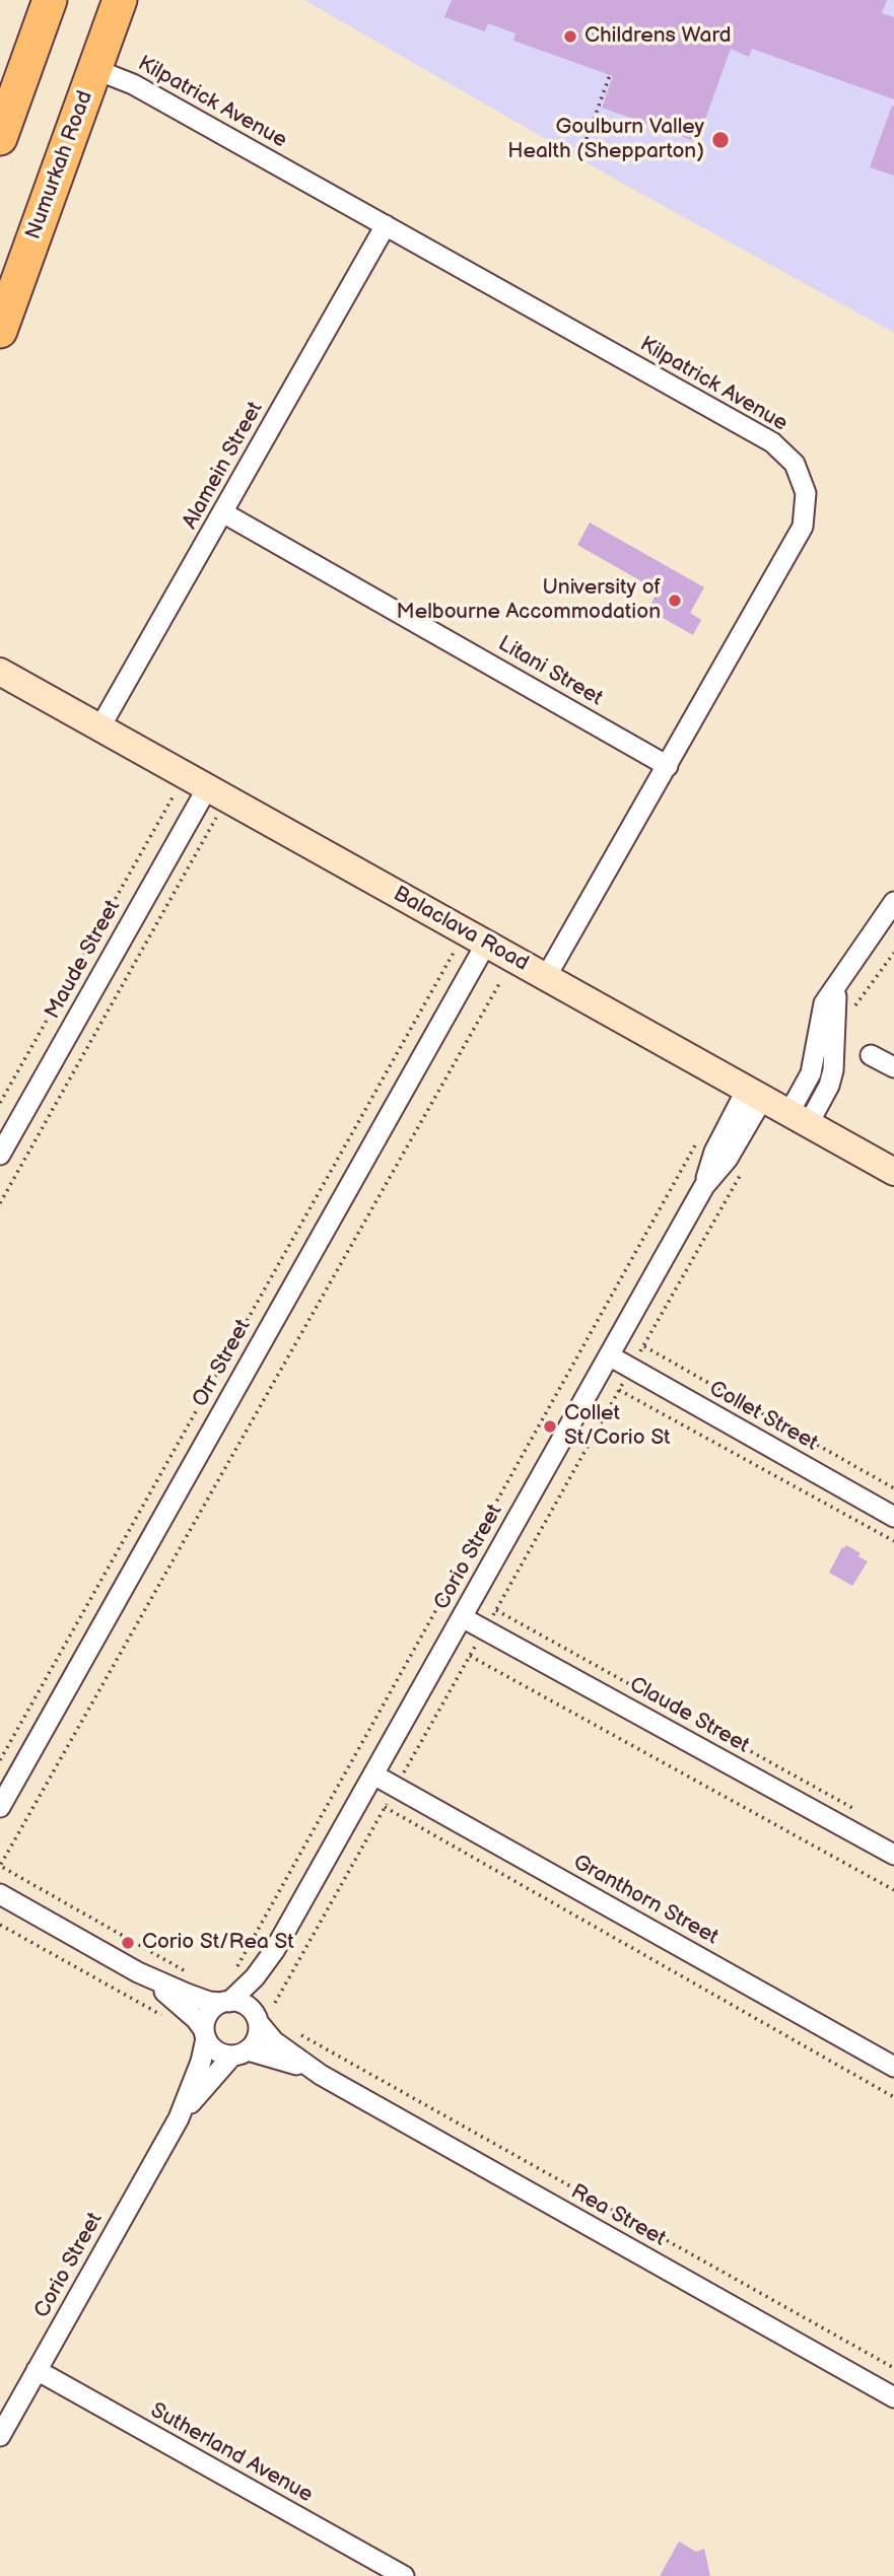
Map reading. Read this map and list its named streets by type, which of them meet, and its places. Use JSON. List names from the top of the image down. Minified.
{"streets":{"highway":["Numurkah Road"],"main road":["Balaclava Road"],"street":["Kilpatrick Avenue","Alamein Street","Litani Street","Maude Street","Orr Street","Collet Street","Corio Street","Claude Street","Granthorn Street","Rea Street","Sutherland Avenue"]},"crossings":[["Kilpatrick Avenue","Numurkah Road"],["Kilpatrick Avenue","Alamein Street"],["Kilpatrick Avenue","Litani Street"],["Kilpatrick Avenue","Balaclava Road"],["Alamein Street","Litani Street"],["Alamein Street","Balaclava Road"],["Balaclava Road","Maude Street"],["Balaclava Road","Orr Street"],["Balaclava Road","Corio Street"],["Collet Street","Corio Street"],["Corio Street","Claude Street"],["Corio Street","Granthorn Street"],["Corio Street","Rea Street"],["Corio Street","Sutherland Avenue"]],"places":["Childrens Ward","Goulburn Valley Health (Shepparton)","University of Melbourne Accommodation","Collet St/Corio St","Corio St/Rea St"]}
